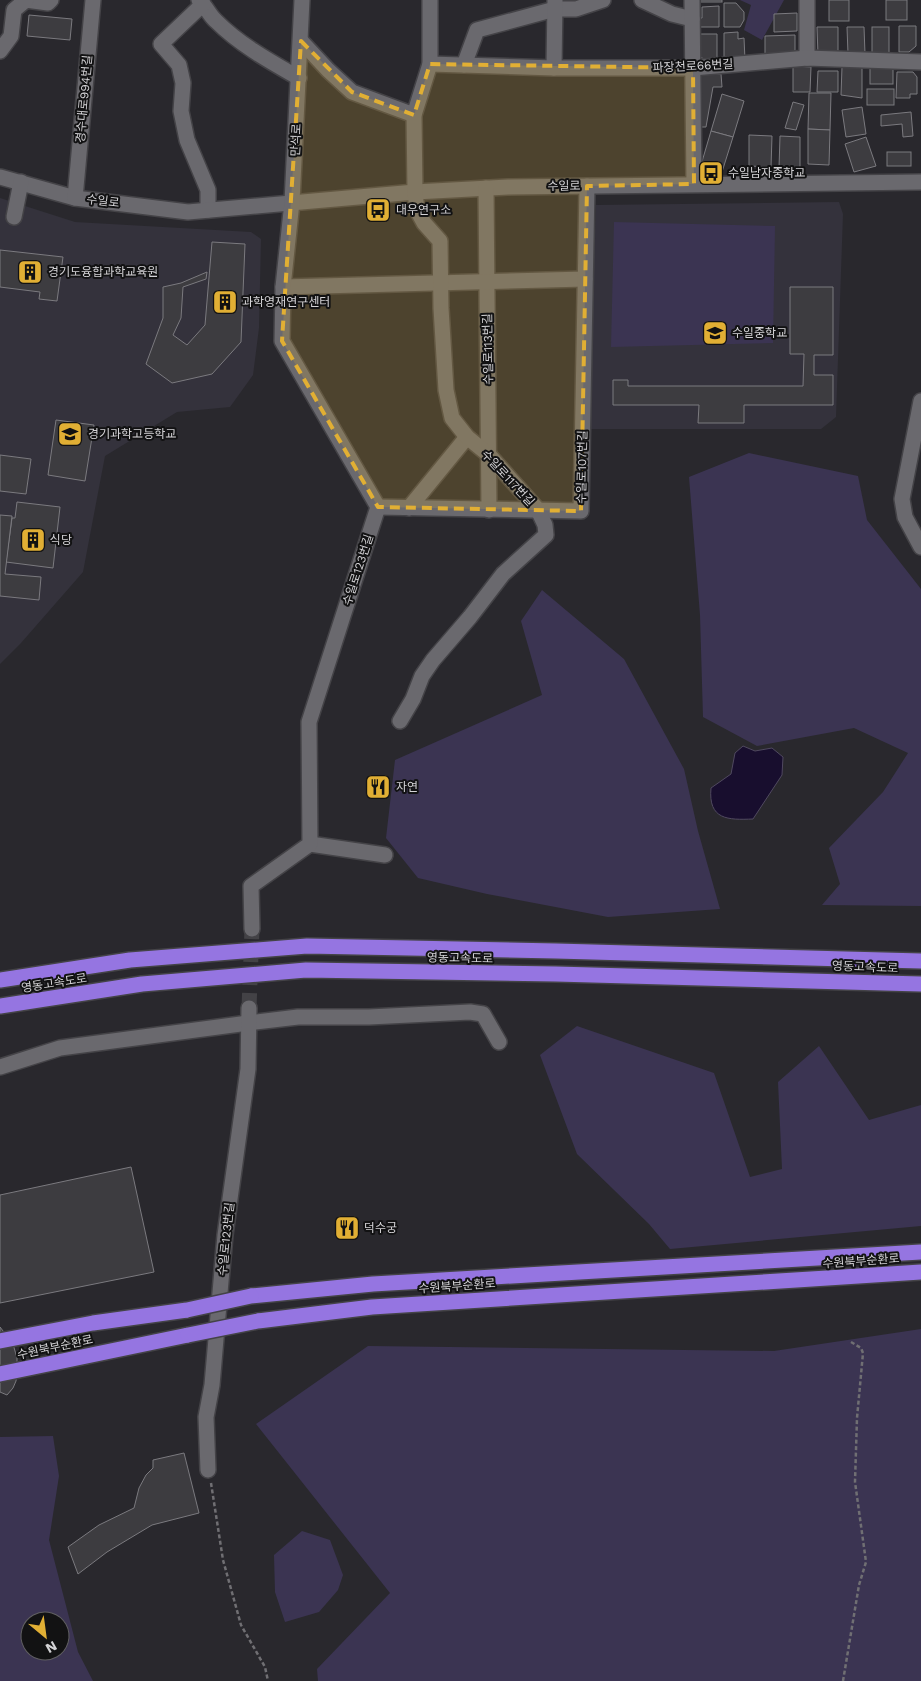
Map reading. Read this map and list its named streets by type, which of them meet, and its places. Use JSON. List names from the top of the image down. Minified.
{"streets":{"highway":["영동고속도로","수원북부순환로"],"street":["파장천로66번길","경수대로994번길","만석로","수일로","수일로113번길","수일로107번길","수일로117번길","수일로123번길"]},"crossings":[["파장천로66번길","수일로117번길"],["경수대로994번길","수일로"],["만석로","수일로"],["수일로","수일로113번길"],["수일로","수일로107번길"],["수일로","수일로117번길"],["수일로113번길","수일로107번길"],["수일로113번길","수일로117번길"],["수일로107번길","수일로117번길"],["수일로107번길","수일로123번길"]],"places":{"bus stop":["수일남자중학교","대우연구소"],"building":["경기도융합과학교육원","과학영재연구센터","식당"],"school or university":["수일중학교","경기과학고등학교"],"restaurant":["자연","덕수궁"]},"north":"bottom right"}
